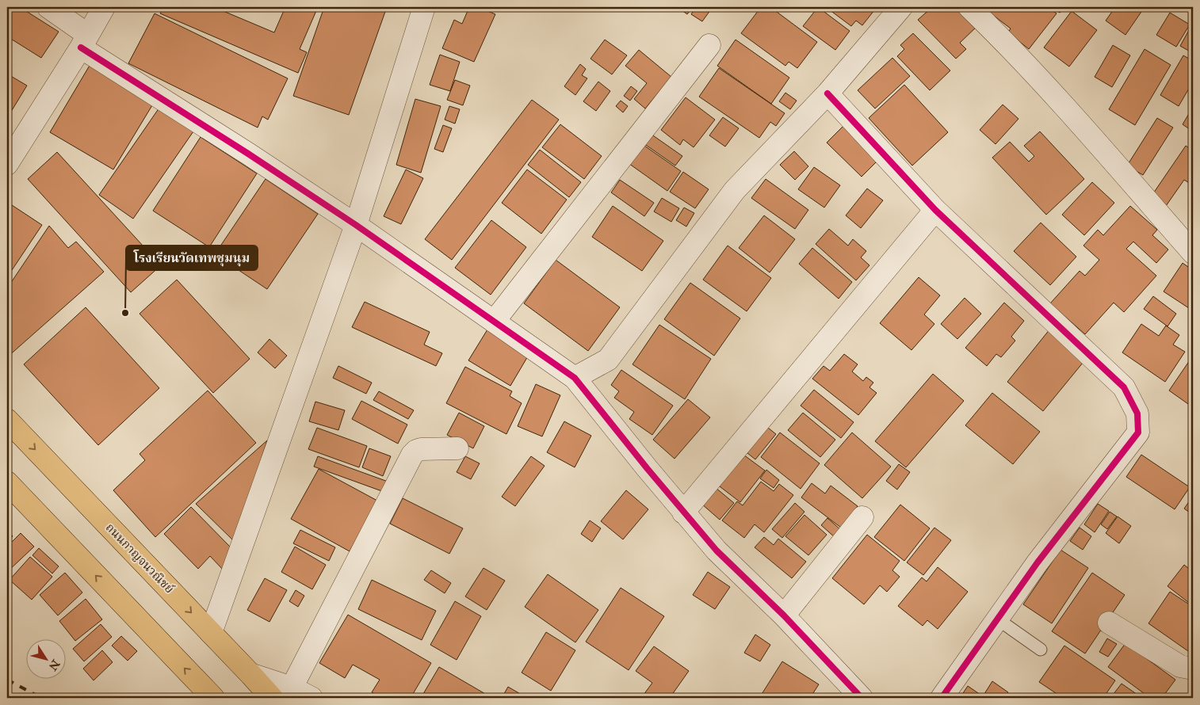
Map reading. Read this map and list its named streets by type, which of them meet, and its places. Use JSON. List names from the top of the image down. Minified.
{"streets":{"highway":["ถนนกาญจนวณิชย์"]},"places":["โรงเรียนวัดเทพชุมนุม"],"north":"bottom right"}
